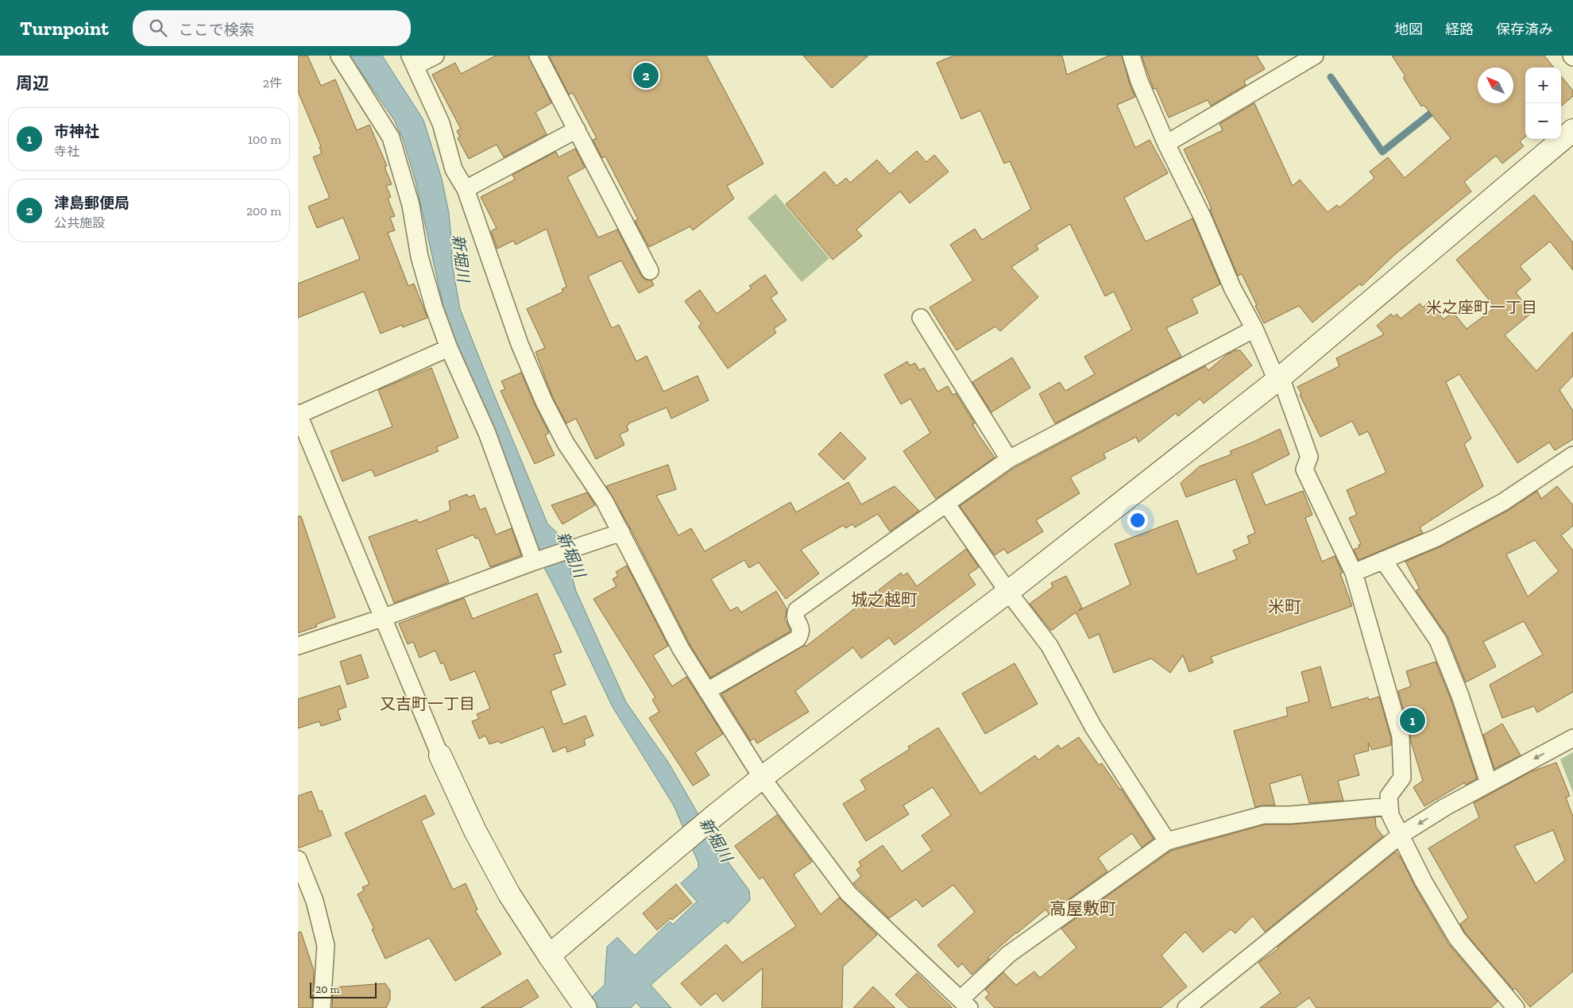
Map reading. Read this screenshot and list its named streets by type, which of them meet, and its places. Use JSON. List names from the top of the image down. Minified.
{"districts":["米之座町一丁目","城之越町","米町","又吉町一丁目","高屋敷町"],"water":["新堀川"],"scale_bar":"20 m","north":"top left","page":{"header":"Turnpoint","search":"ここで検索","nav":["地図","経路","保存済み"],"heading":["周辺","2件"],"pins":["2","1"],"map_buttons":["+","−"],"list":[{"mark":"1","name":"市神社","note":"寺社","value":"100 m"},{"mark":"2","name":"津島郵便局","note":"公共施設","value":"200 m"}],"scale":"20 m"}}
